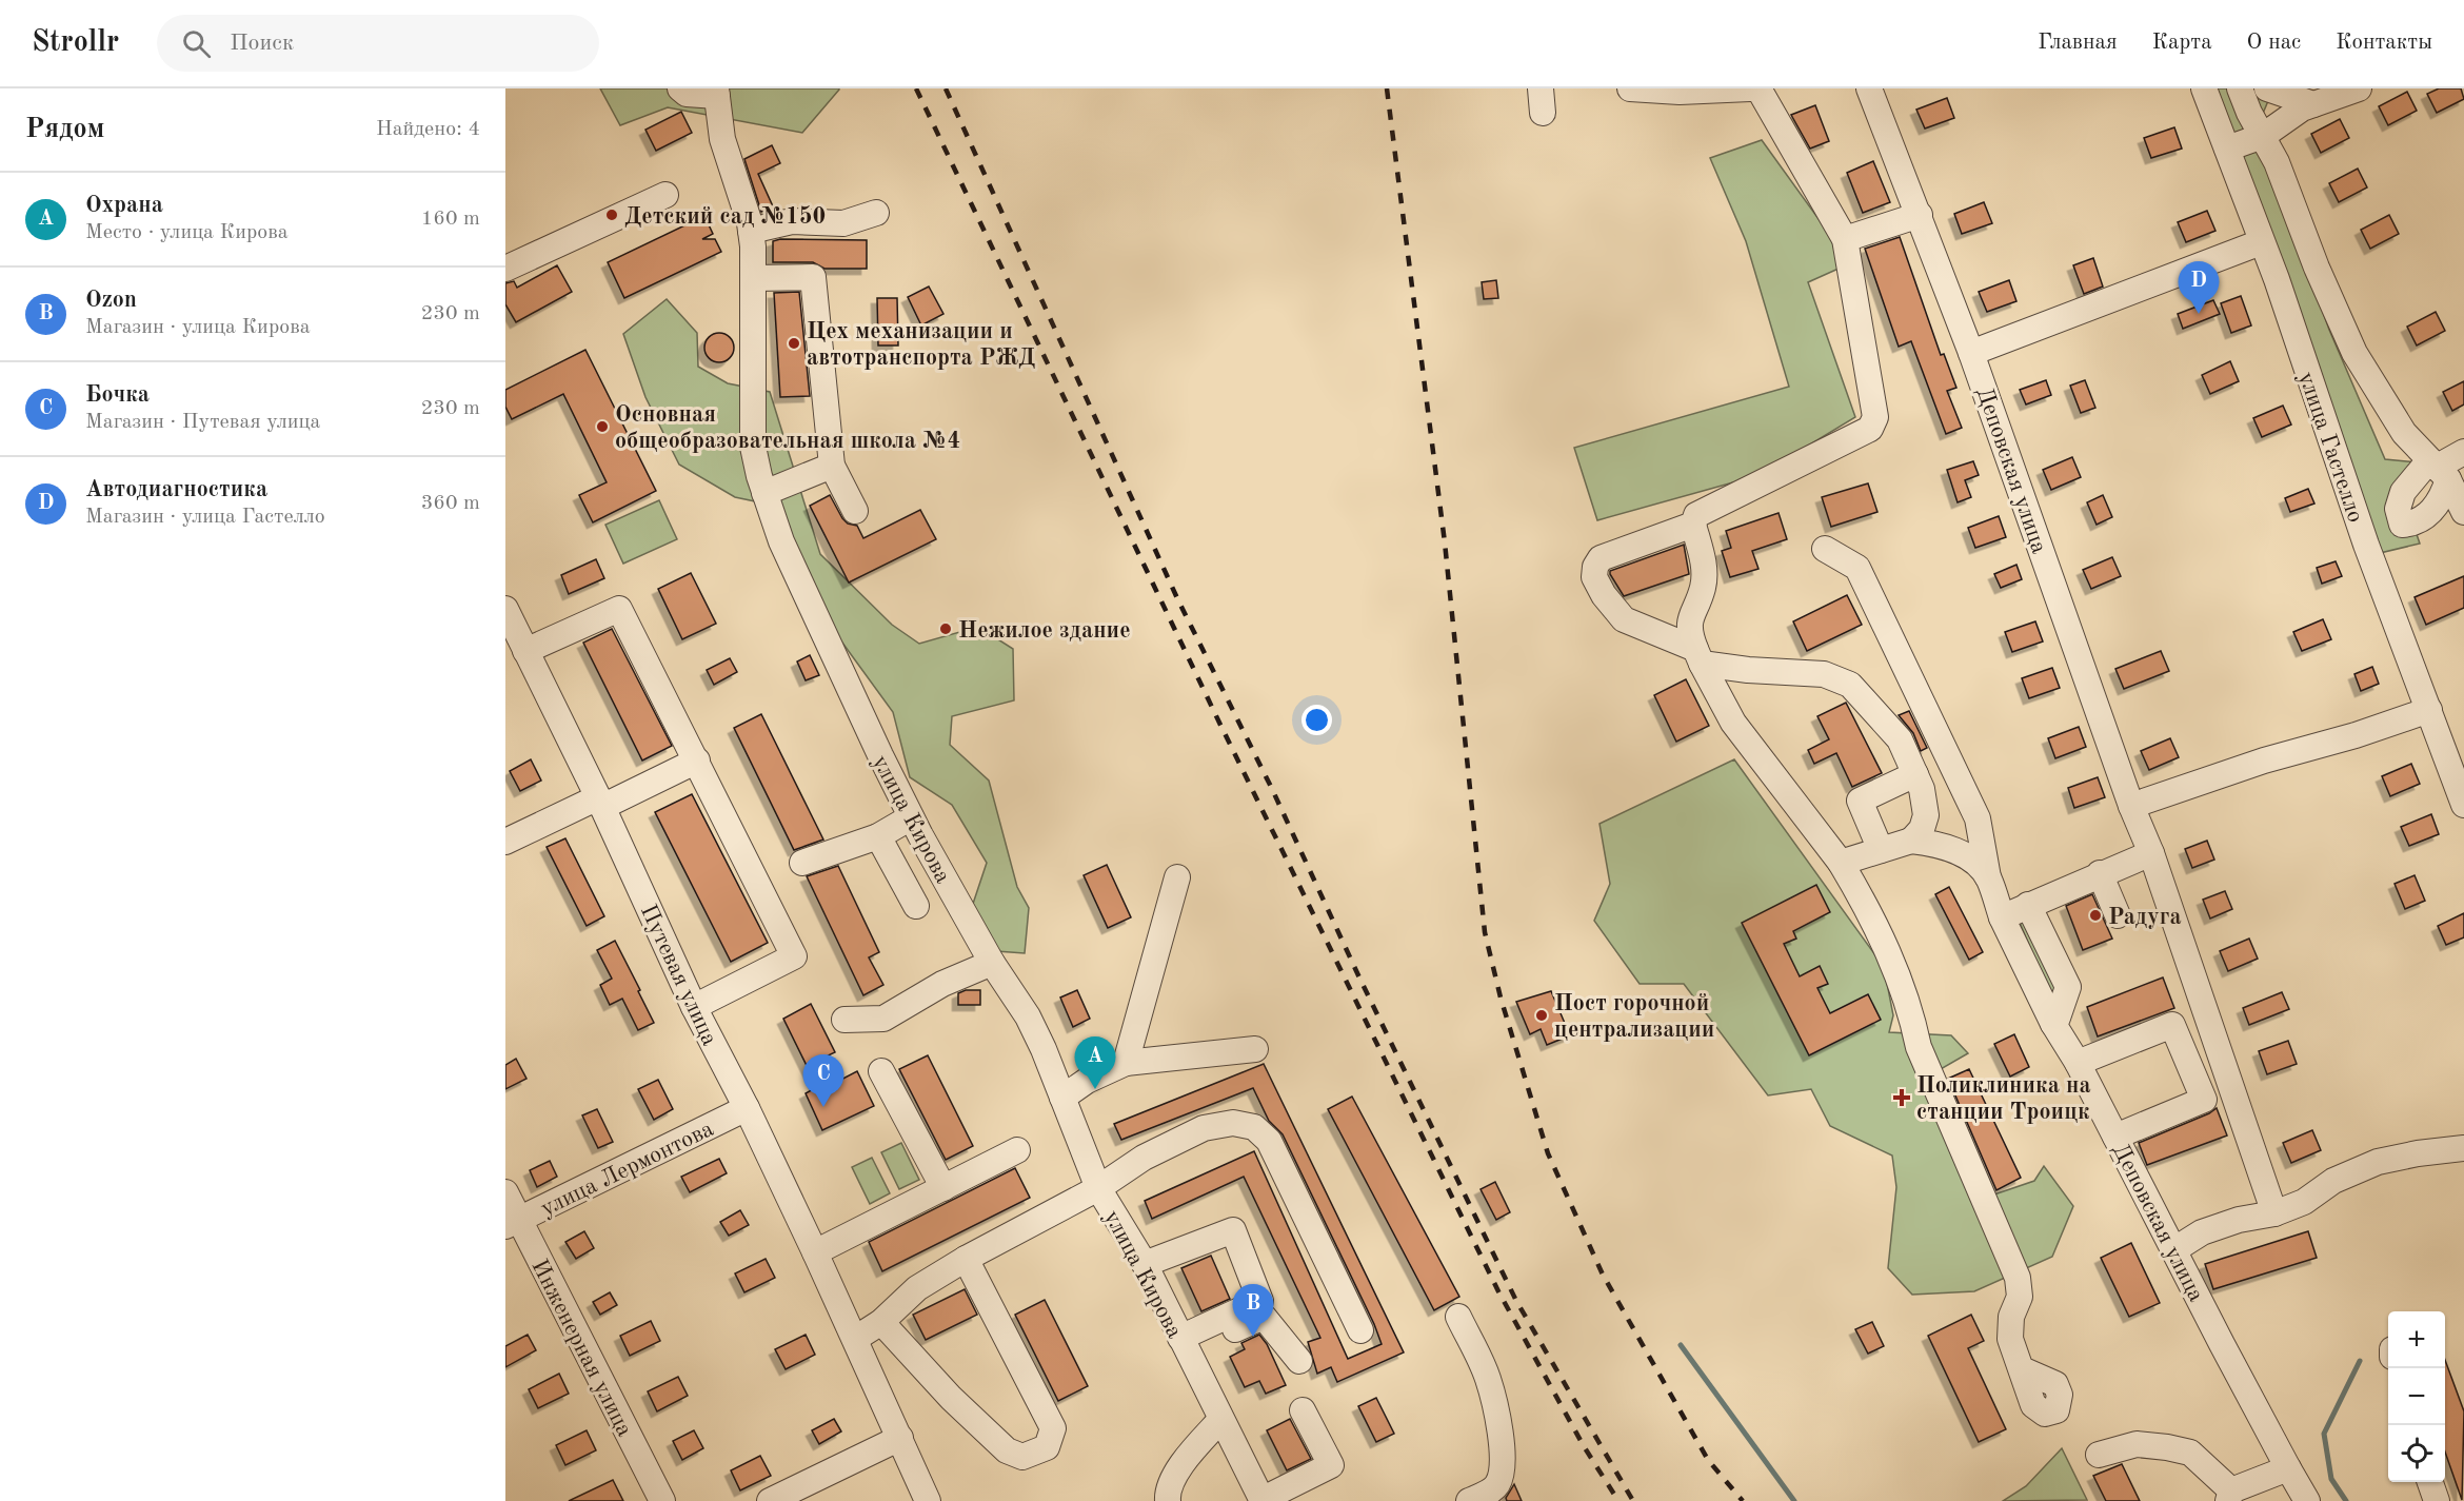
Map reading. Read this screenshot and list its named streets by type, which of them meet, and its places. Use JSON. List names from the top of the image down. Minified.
{"streets":{"street":["улица Гастелло","Деповская улица","улица Кирова","Путевая улица","улица Лермонтова","Инженерная улица"]},"crossings":[["Путевая улица","улица Лермонтова"],["улица Лермонтова","Инженерная улица"]],"places":{"other":["Детский сад №150","Цех механизации и автотранспорта РЖД","Основная общеобразовательная школа №4","Нежилое здание","Радуга","Пост горочной централизации"],"health":["Поликлиника на станции Троицк"]},"page":{"header":"Strollr","search":"Поиск","nav":["Главная","Карта","О нас","Контакты"],"heading":["Рядом","Найдено: 4"],"list":[{"mark":"A","name":"Охрана","note":"Место · улица Кирова","value":"160 m"},{"mark":"B","name":"Ozon","note":"Магазин · улица Кирова","value":"230 m"},{"mark":"C","name":"Бочка","note":"Магазин · Путевая улица","value":"230 m"},{"mark":"D","name":"Автодиагностика","note":"Магазин · улица Гастелло","value":"360 m"}],"pins":["D","A","C","B"],"map_buttons":["+","−"]}}
